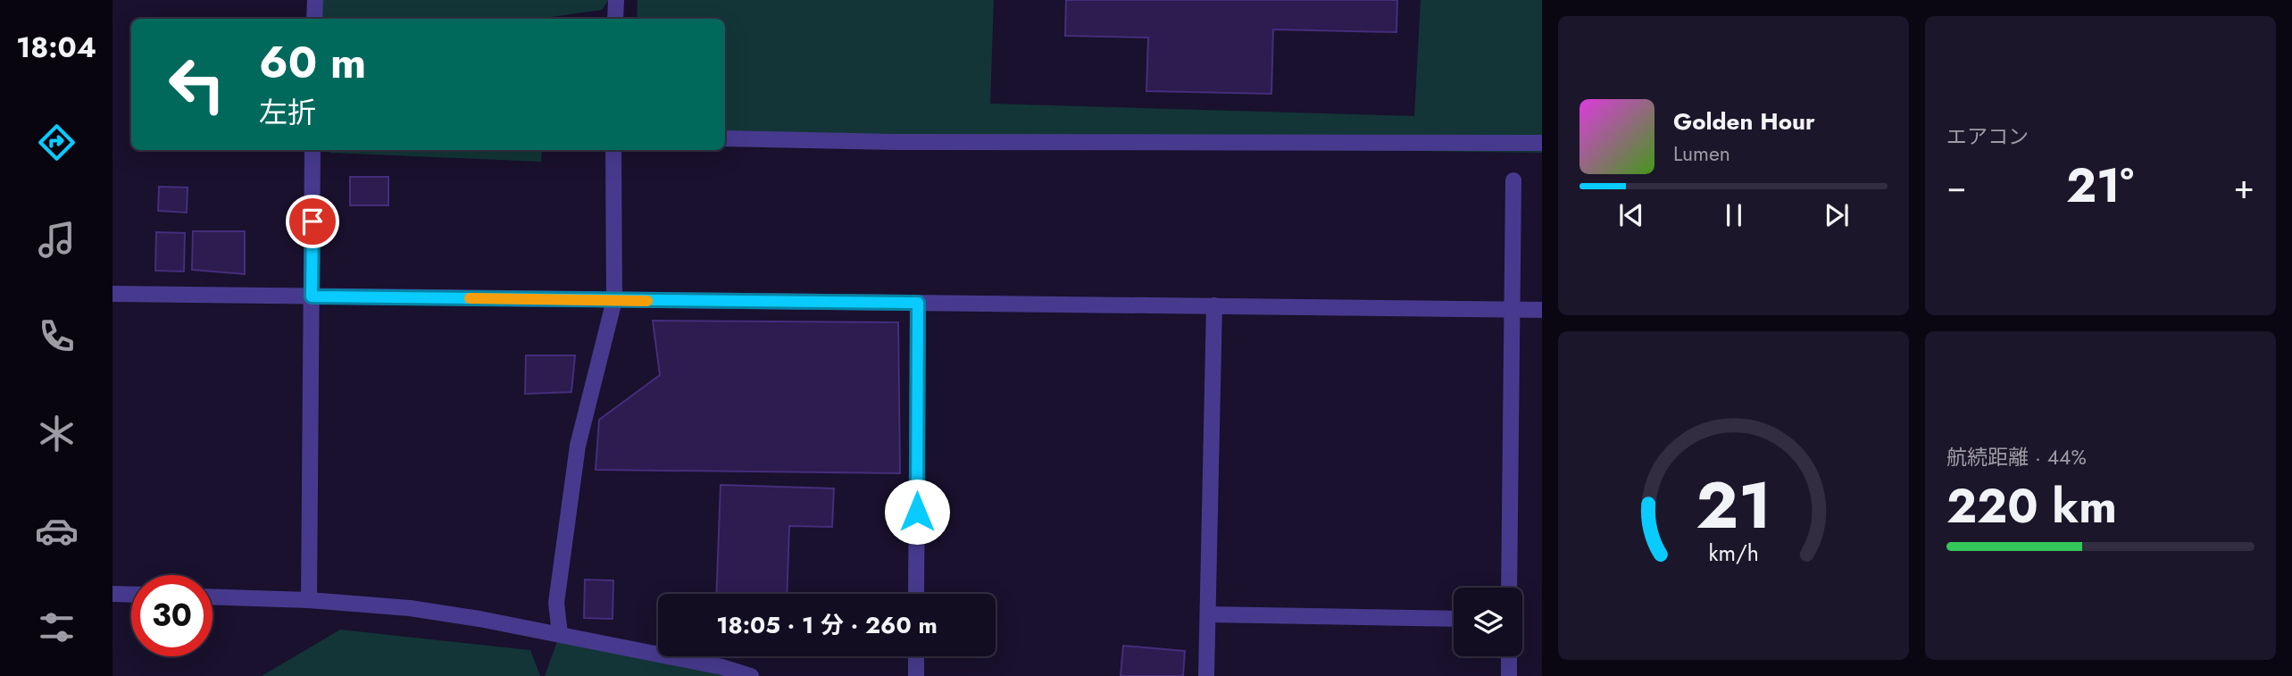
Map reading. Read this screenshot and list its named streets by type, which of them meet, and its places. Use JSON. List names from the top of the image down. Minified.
{"page":{"tabs":"18:04","tile":["エアコン",["航続距離 · 44%","220 km"]],"turn":["60 m","左折"],"song":["Golden Hour","Lumen"],"heat":["−","21°","+"],"limit":"30","trip":"18:05 · 1 分 · 260 m","gauge":["21","km/h"]}}
